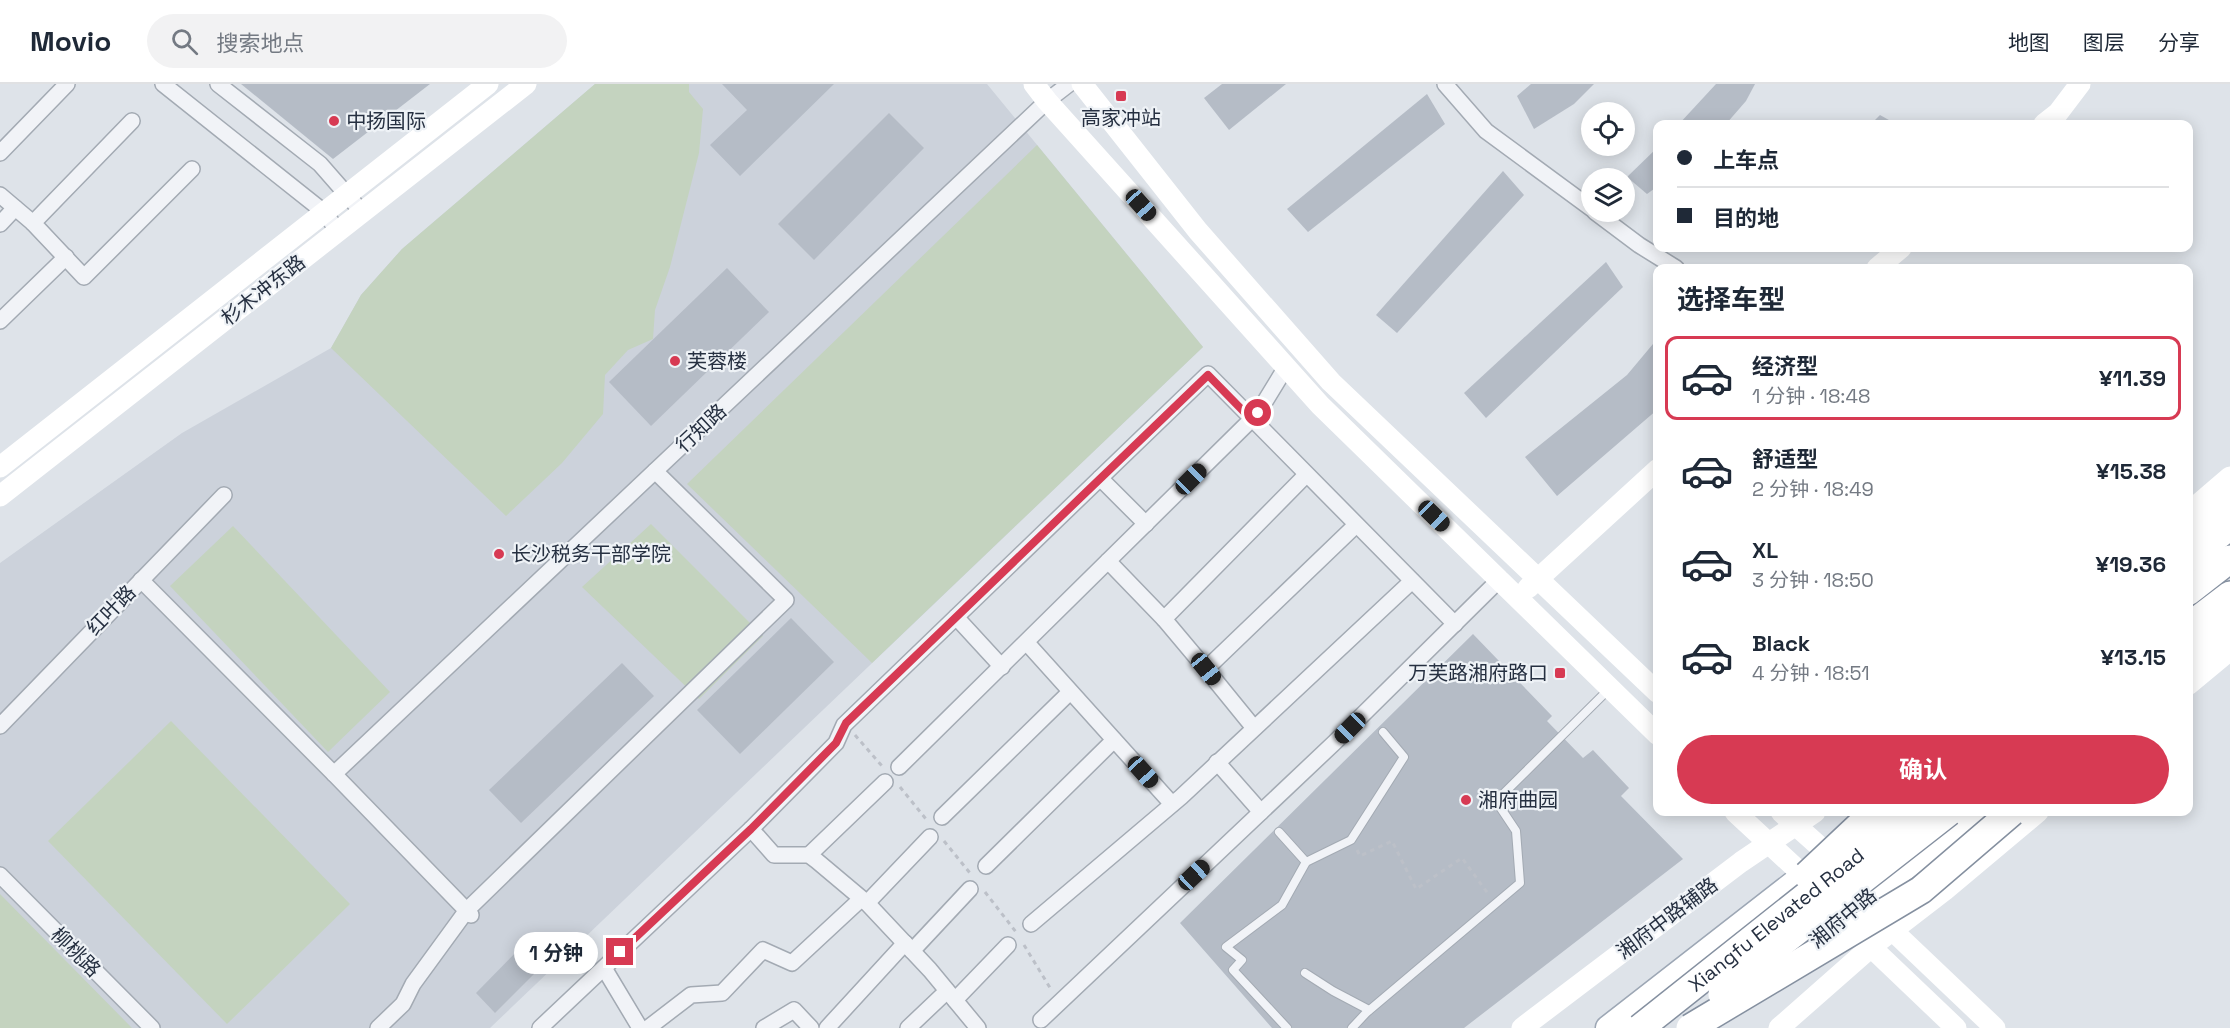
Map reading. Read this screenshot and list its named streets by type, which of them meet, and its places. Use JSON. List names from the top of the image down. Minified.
{"streets":{"highway":["Xiangfu Elevated Road"],"main road":["杉木冲东路","湘府中路辅路","湘府中路"],"street":["行知路","红叶路","柳桃路"]},"places":{"transit":["高家冲站","万芙路湘府路口"],"other":["中扬国际","芙蓉楼","长沙税务干部学院","湘府曲园"]},"page":{"header":"Movio","search":"搜索地点","nav":["地图","图层","分享"],"banner":["上车点","目的地"],"heading":"选择车型","list":[{"name":"经济型","note":"1 分钟 · 18:48","value":"¥11.39"},{"name":"舒适型","note":"2 分钟 · 18:49","value":"¥15.38"},{"name":"XL","note":"3 分钟 · 18:50","value":"¥19.36"},{"name":"Black","note":"4 分钟 · 18:51","value":"¥13.15"}],"buttons":"确认","bubble":"1 分钟"}}
